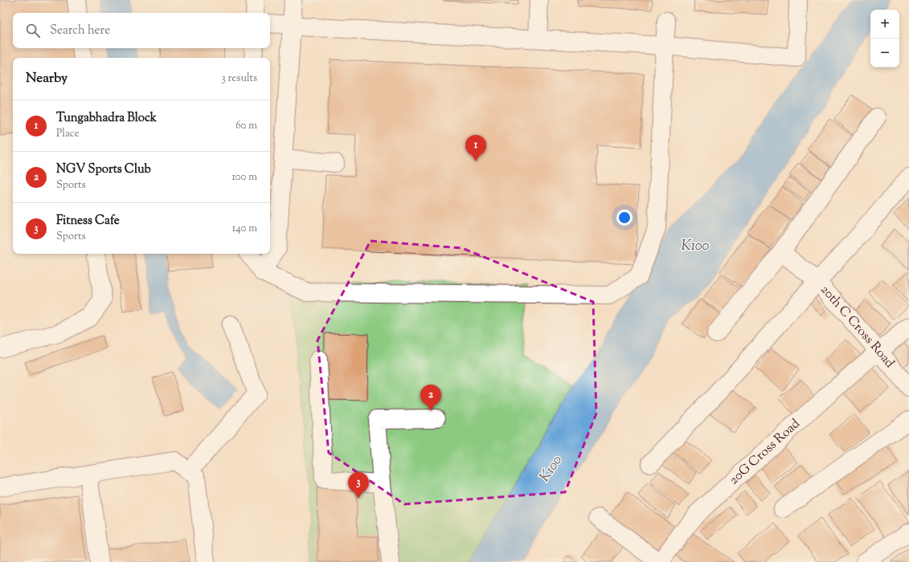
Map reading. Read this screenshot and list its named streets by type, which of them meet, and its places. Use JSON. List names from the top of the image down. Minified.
{"streets":{"street":["20th C Cross Road","20G Cross Road"]},"crossings":[["20th C Cross Road","20G Cross Road"]],"water":["K100"],"page":{"map_buttons":["+","−"],"search":"Search here","heading":["Nearby","3 results"],"list":[{"mark":"1","name":"Tungabhadra Block","note":"Place","value":"60 m"},{"mark":"2","name":"NGV Sports Club","note":"Sports","value":"100 m"},{"mark":"3","name":"Fitness Cafe","note":"Sports","value":"140 m"}],"pins":["1","2","3"]}}
